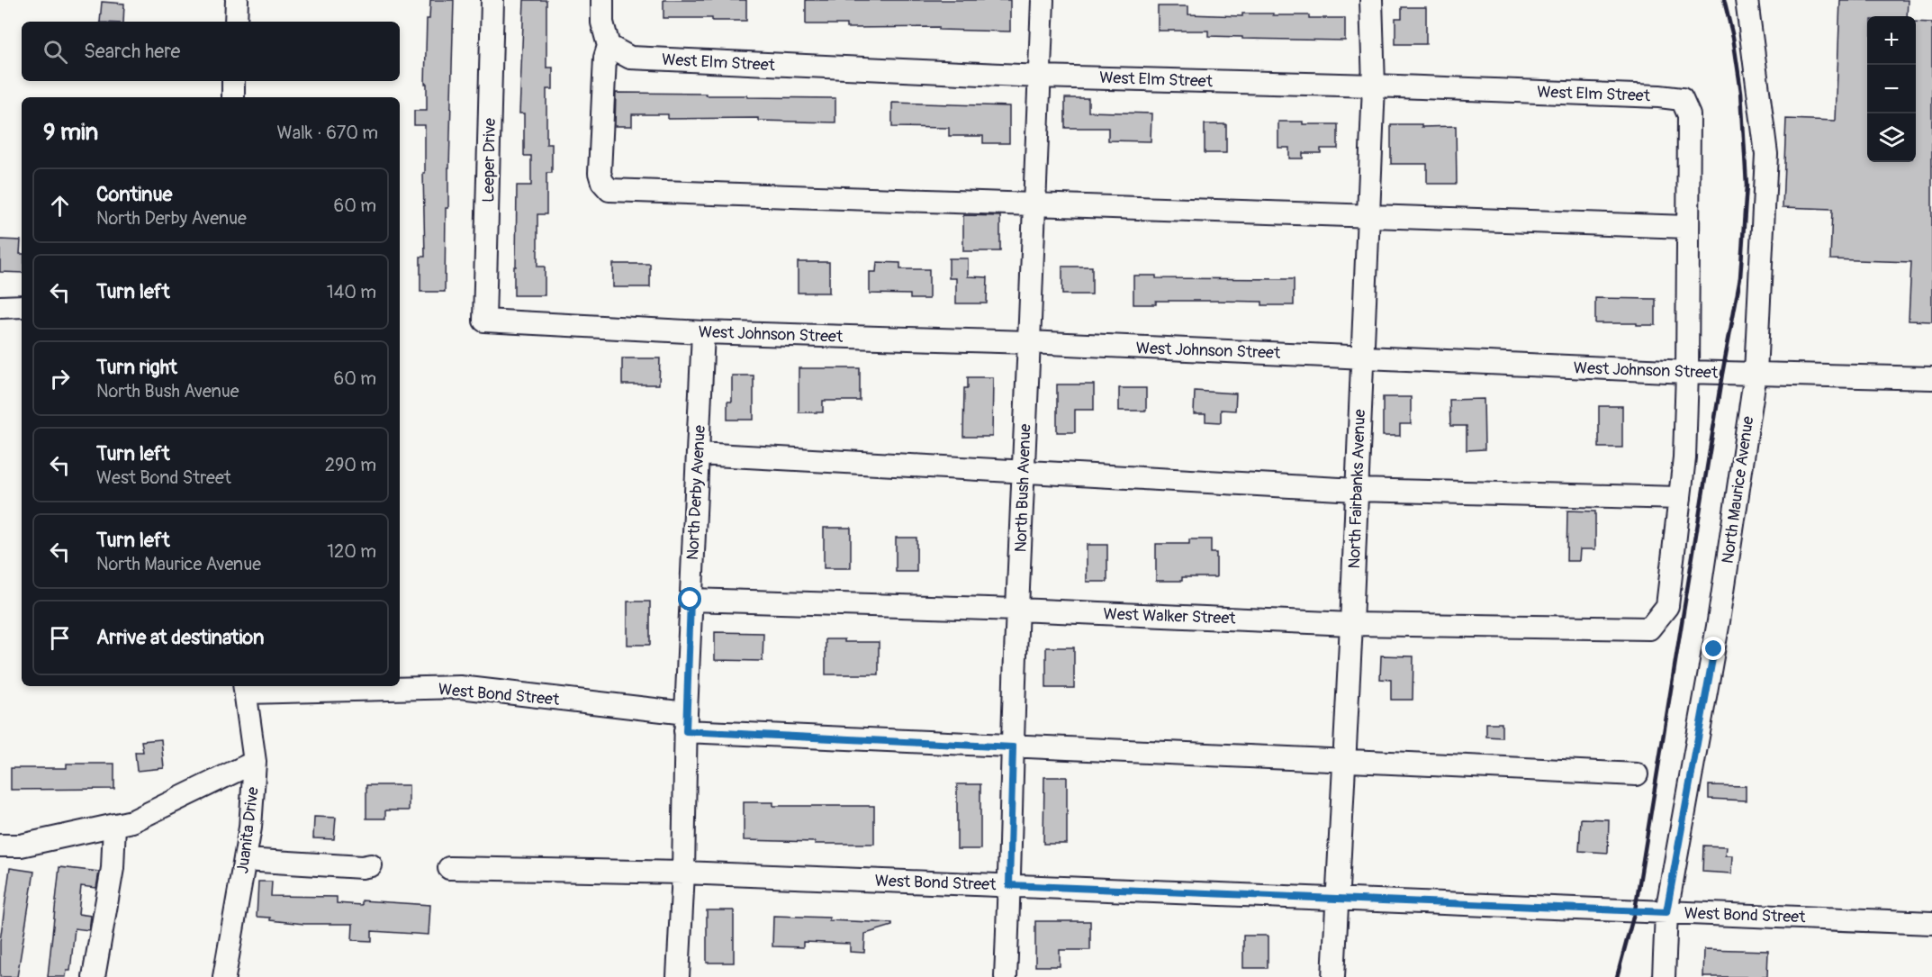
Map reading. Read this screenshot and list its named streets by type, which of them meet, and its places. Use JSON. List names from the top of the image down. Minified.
{"streets":{"street":["West Elm Street","Leeper Drive","West Johnson Street","North Bush Avenue","North Fairbanks Avenue","North Maurice Avenue","North Derby Avenue","West Walker Street","West Bond Street","Juanita Drive"]},"crossings":[["West Elm Street","North Bush Avenue"],["West Elm Street","North Fairbanks Avenue"],["Leeper Drive","West Johnson Street"],["West Johnson Street","North Bush Avenue"],["West Johnson Street","North Fairbanks Avenue"],["West Johnson Street","North Maurice Avenue"],["West Johnson Street","North Derby Avenue"],["North Bush Avenue","West Walker Street"],["North Bush Avenue","West Bond Street"],["North Fairbanks Avenue","West Walker Street"],["North Fairbanks Avenue","West Bond Street"],["North Maurice Avenue","West Bond Street"],["North Derby Avenue","West Walker Street"],["North Derby Avenue","West Bond Street"],["West Bond Street","Juanita Drive"]],"page":{"map_buttons":["+","−"],"search":"Search here","heading":["9 min","Walk · 670 m"],"list":[["Continue","North Derby Avenue","60 m"],["Turn left","140 m"],["Turn right","North Bush Avenue","60 m"],["Turn left","West Bond Street","290 m"],["Turn left","North Maurice Avenue","120 m"],"Arrive at destination"]}}
